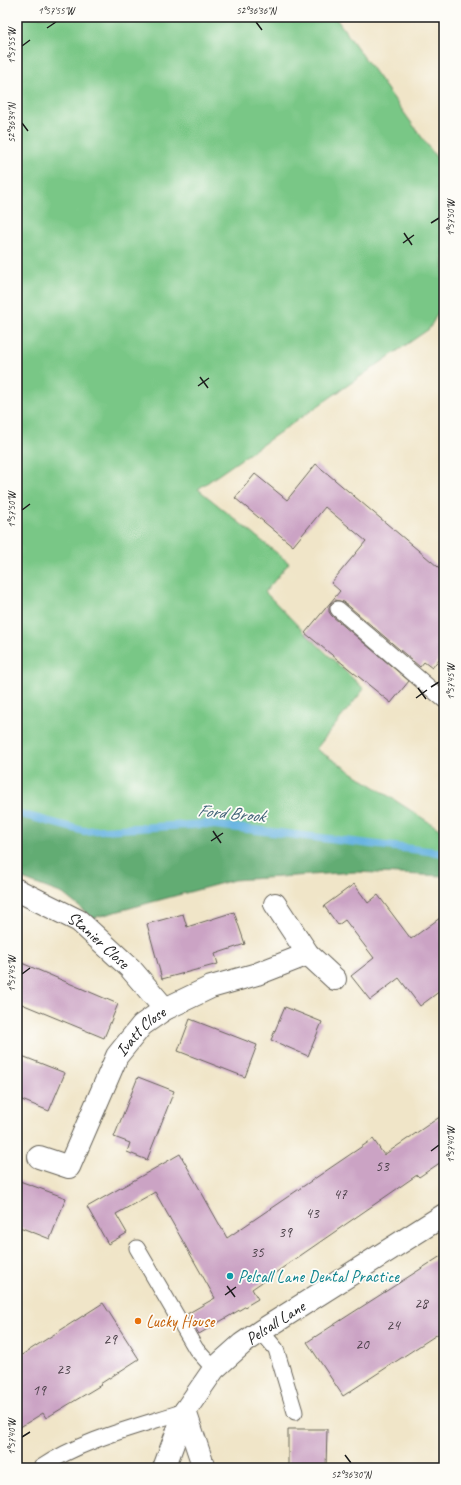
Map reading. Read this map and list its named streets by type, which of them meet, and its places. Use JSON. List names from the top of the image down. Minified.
{"streets":{"street":["Stanier Close","Ivatt Close","Pelsall Lane"]},"crossings":[["Stanier Close","Ivatt Close"]],"water":["Ford Brook"],"places":["Pelsall Lane Dental Practice","Lucky House"],"house_numbers":["53","47","43","39","35","28","24","29","20","23","19"],"coordinates":["1°57'55\"W","52°36'36\"N","52°36'34\"N","1°57'50\"W","1°57'45\"W","1°57'40\"W","52°36'30\"N"]}
